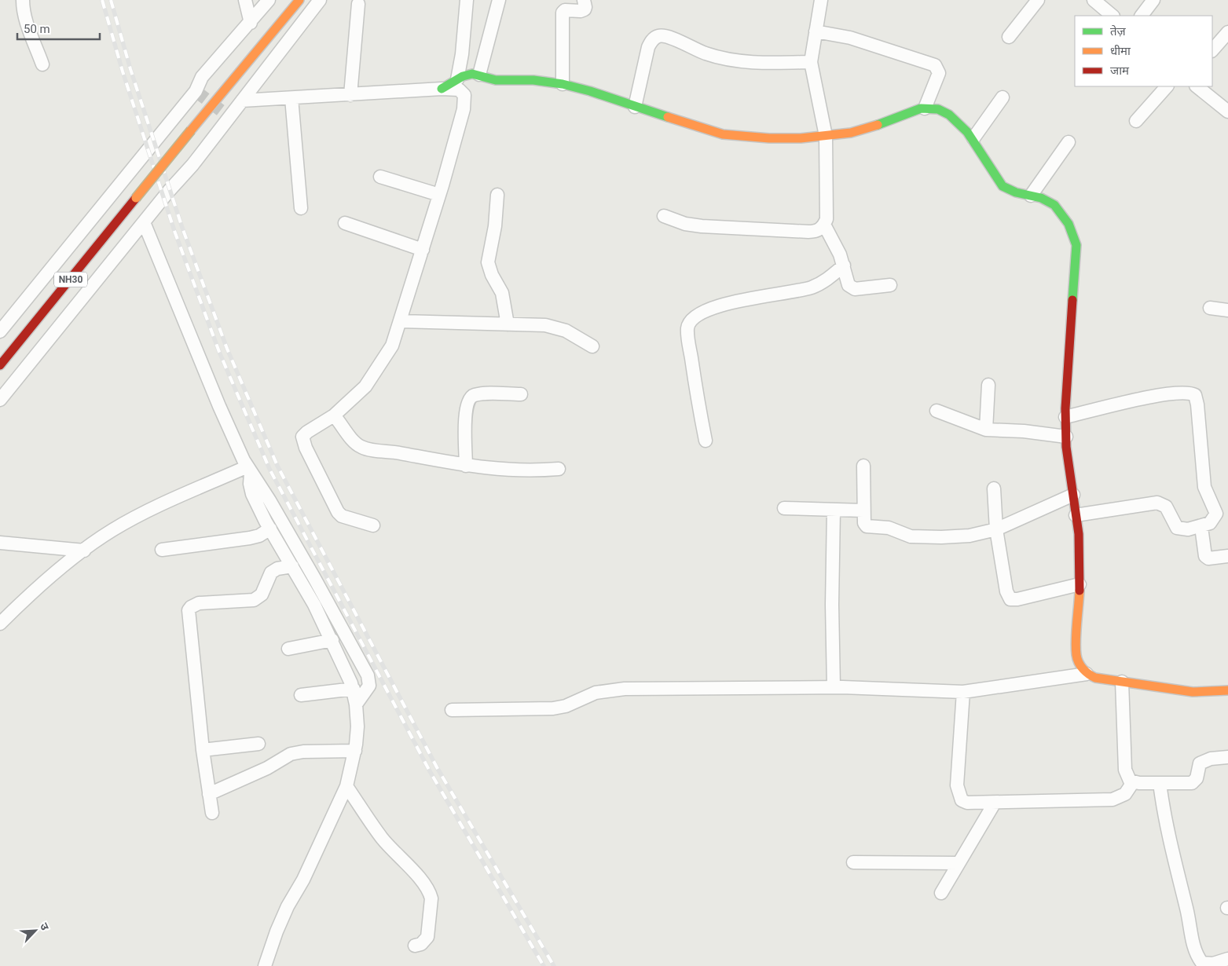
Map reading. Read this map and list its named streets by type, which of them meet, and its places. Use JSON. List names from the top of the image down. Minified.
{"streets":{"main road":["NH30"]},"legend":["तेज़","धीमा","जाम"],"scale_bar":"50 m","north":"top right"}
